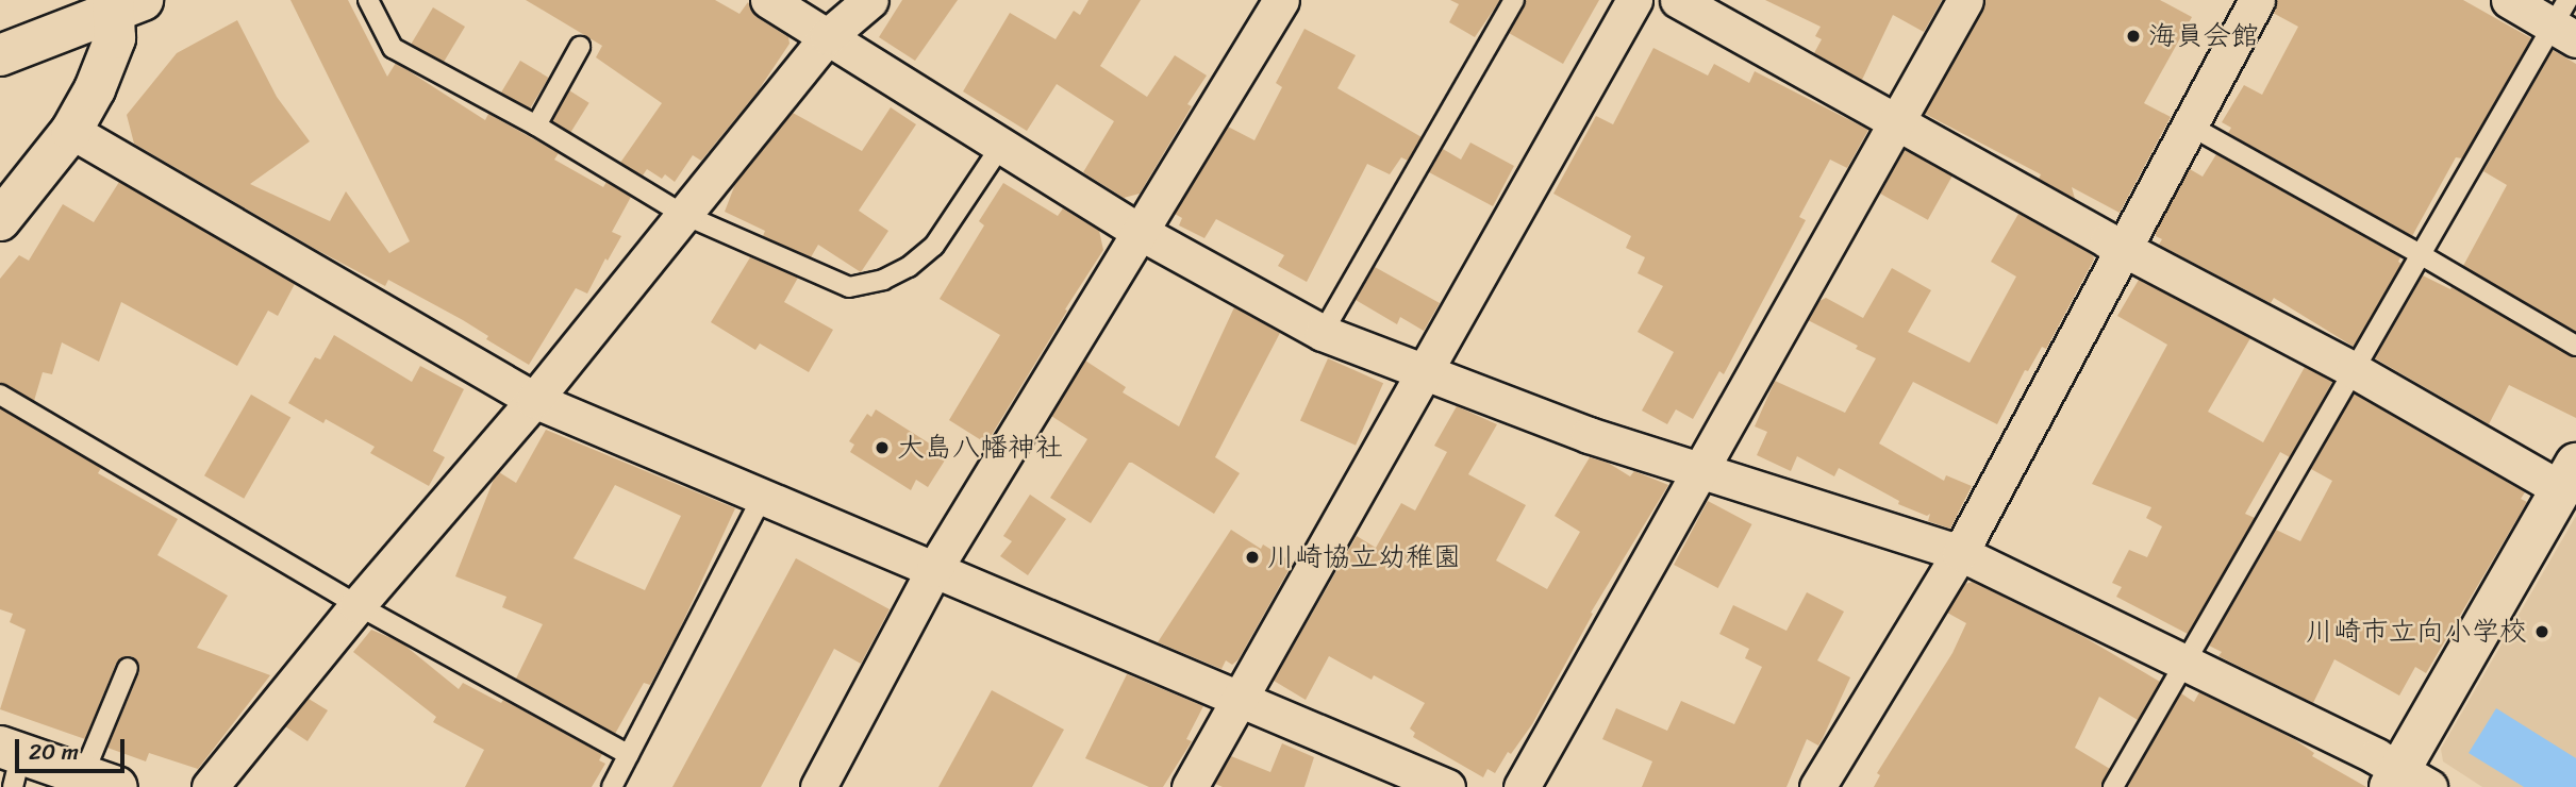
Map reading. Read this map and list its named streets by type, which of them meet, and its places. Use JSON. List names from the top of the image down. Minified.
{"places":["海員会館","大島八幡神社","川崎協立幼稚園","川崎市立向小学校"],"scale_bar":"20 m"}
